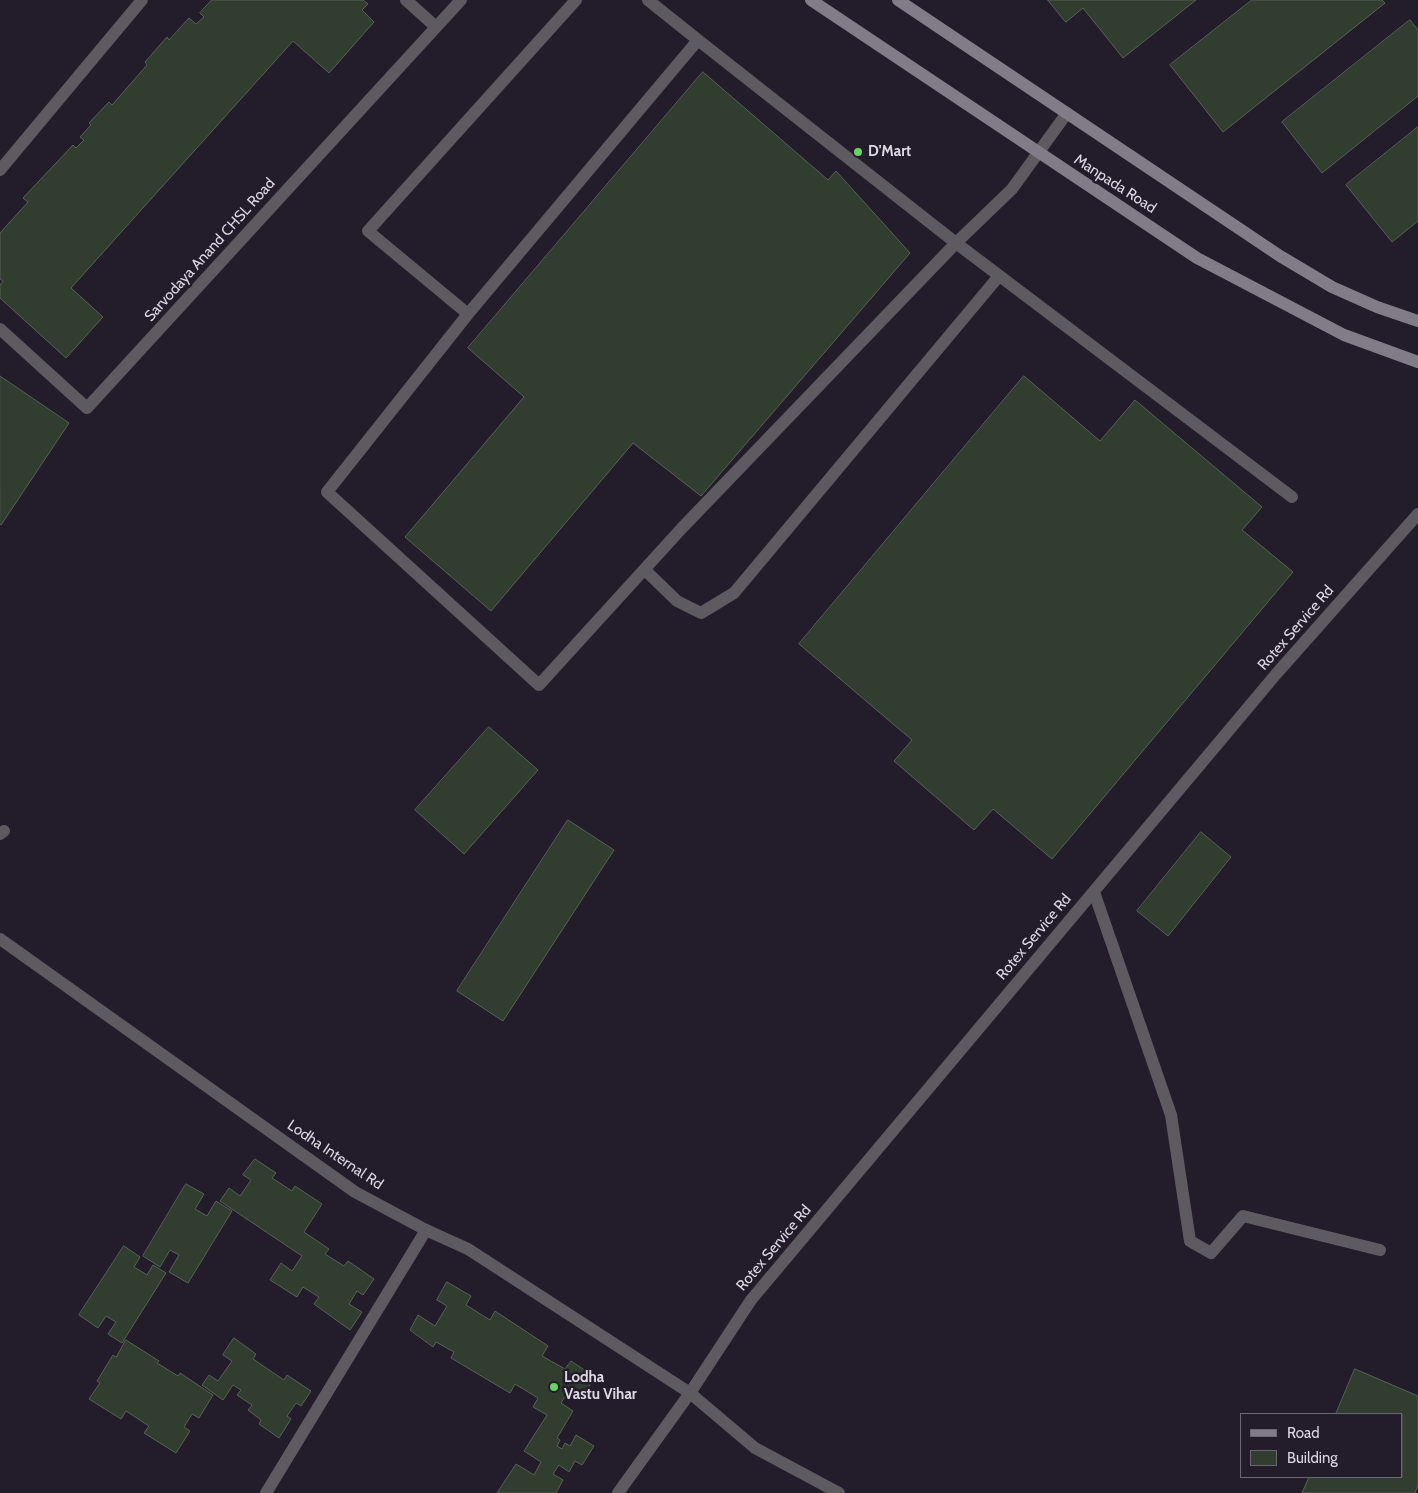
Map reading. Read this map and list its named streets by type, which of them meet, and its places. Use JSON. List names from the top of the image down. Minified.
{"streets":{"main road":["Manpada Road"],"street":["Sarvodaya Anand CHSL Road","Rotex Service Rd","Lodha Internal Rd"]},"crossings":[["Rotex Service Rd","Lodha Internal Rd"]],"places":["D'Mart","Lodha Vastu Vihar"],"legend":["Road","Building"]}
